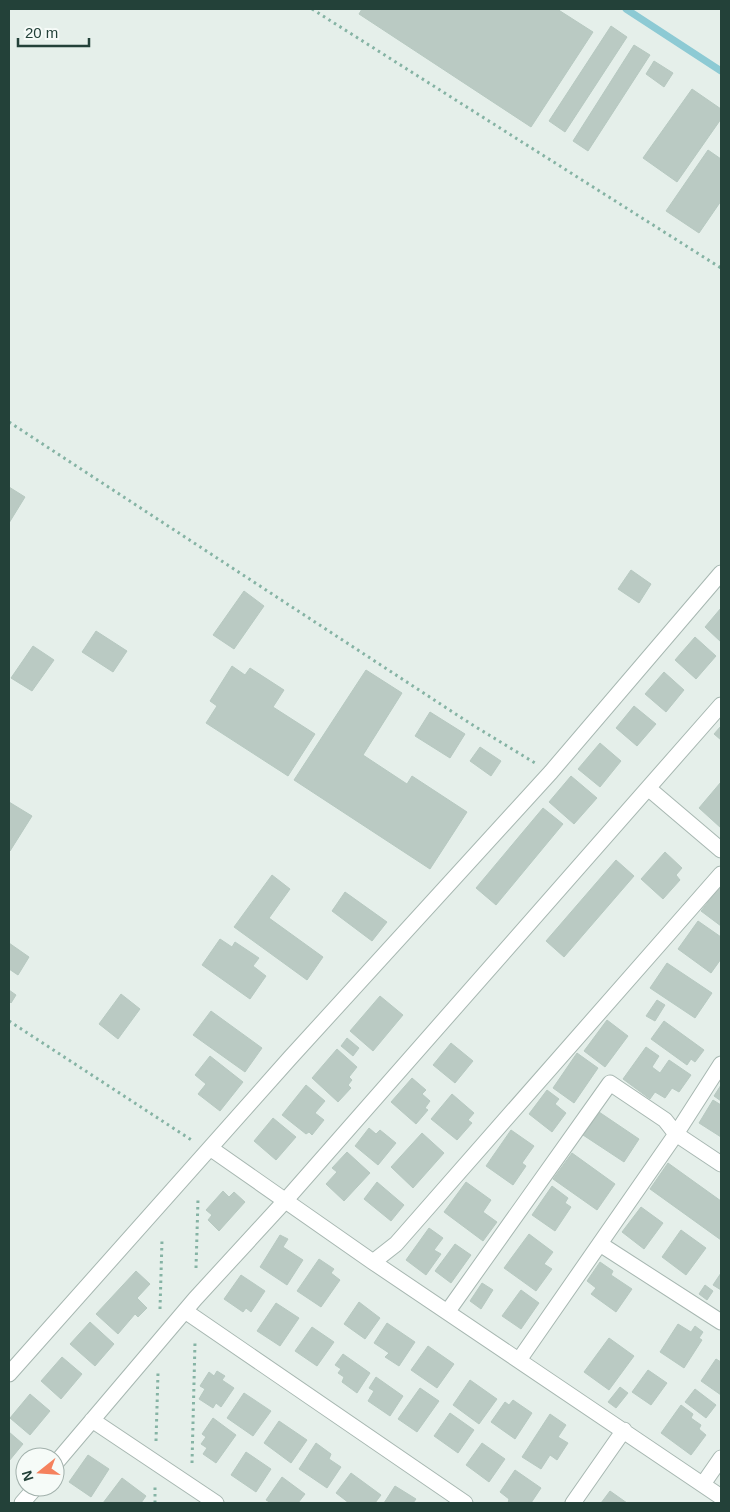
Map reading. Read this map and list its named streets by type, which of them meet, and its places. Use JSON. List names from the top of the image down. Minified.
{"scale_bar":"20 m","north":"left"}
